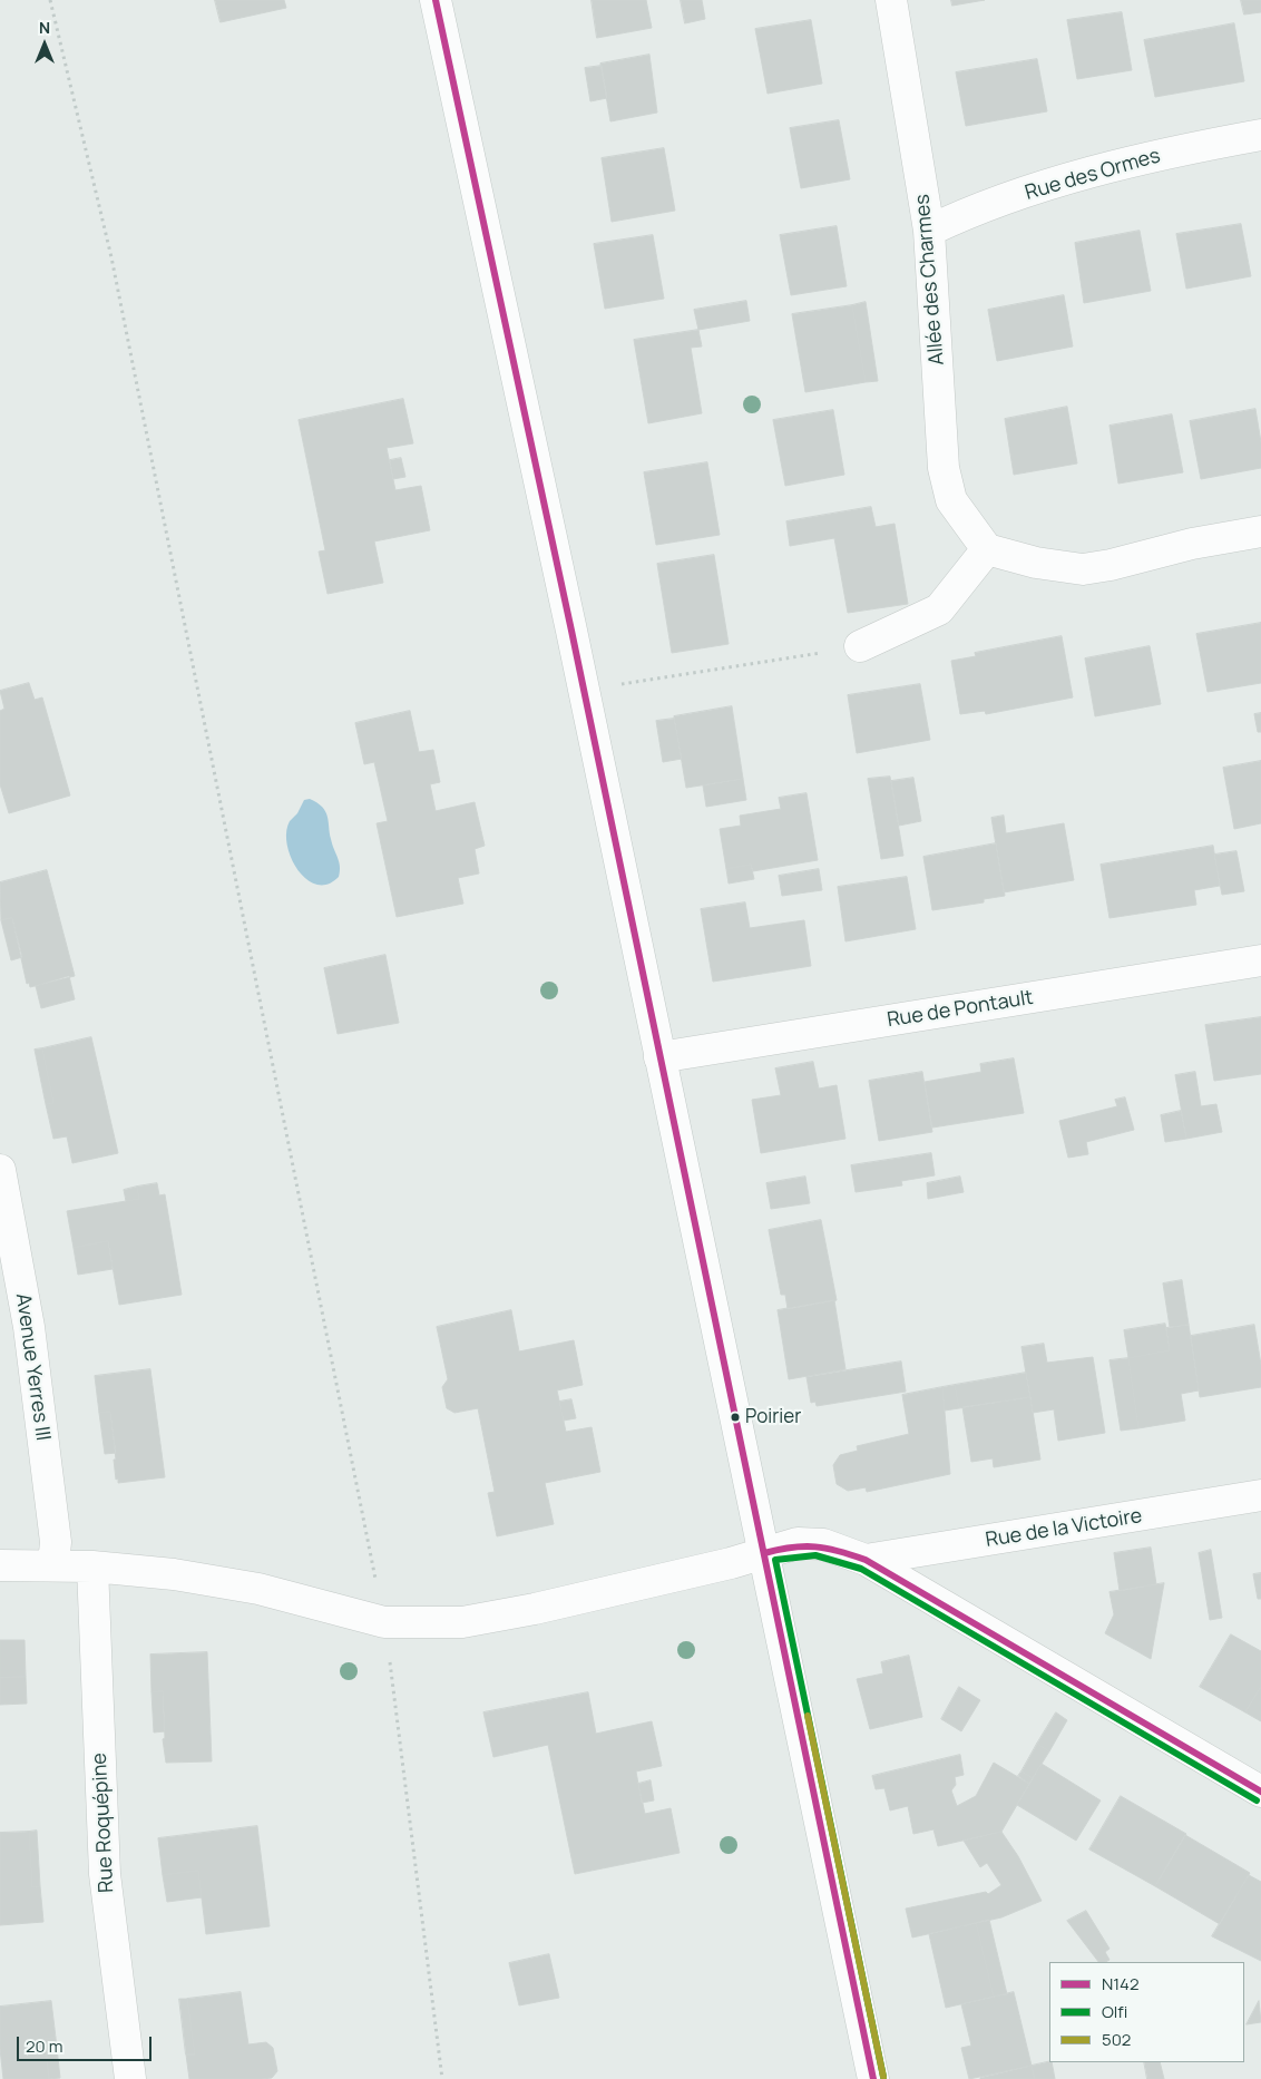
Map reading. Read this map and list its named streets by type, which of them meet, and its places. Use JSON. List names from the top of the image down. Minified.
{"streets":{"street":["Rue des Ormes","Allée des Charmes","Rue de Pontault","Avenue Yerres III","Rue de la Victoire","Rue Roquépine"]},"crossings":[["Rue des Ormes","Allée des Charmes"]],"places":["Poirier"],"lines":["transit line N142","transit line Olfi","transit line 502"],"legend":["N142","Olfi","502"],"scale_bar":"20 m","north":"top"}
